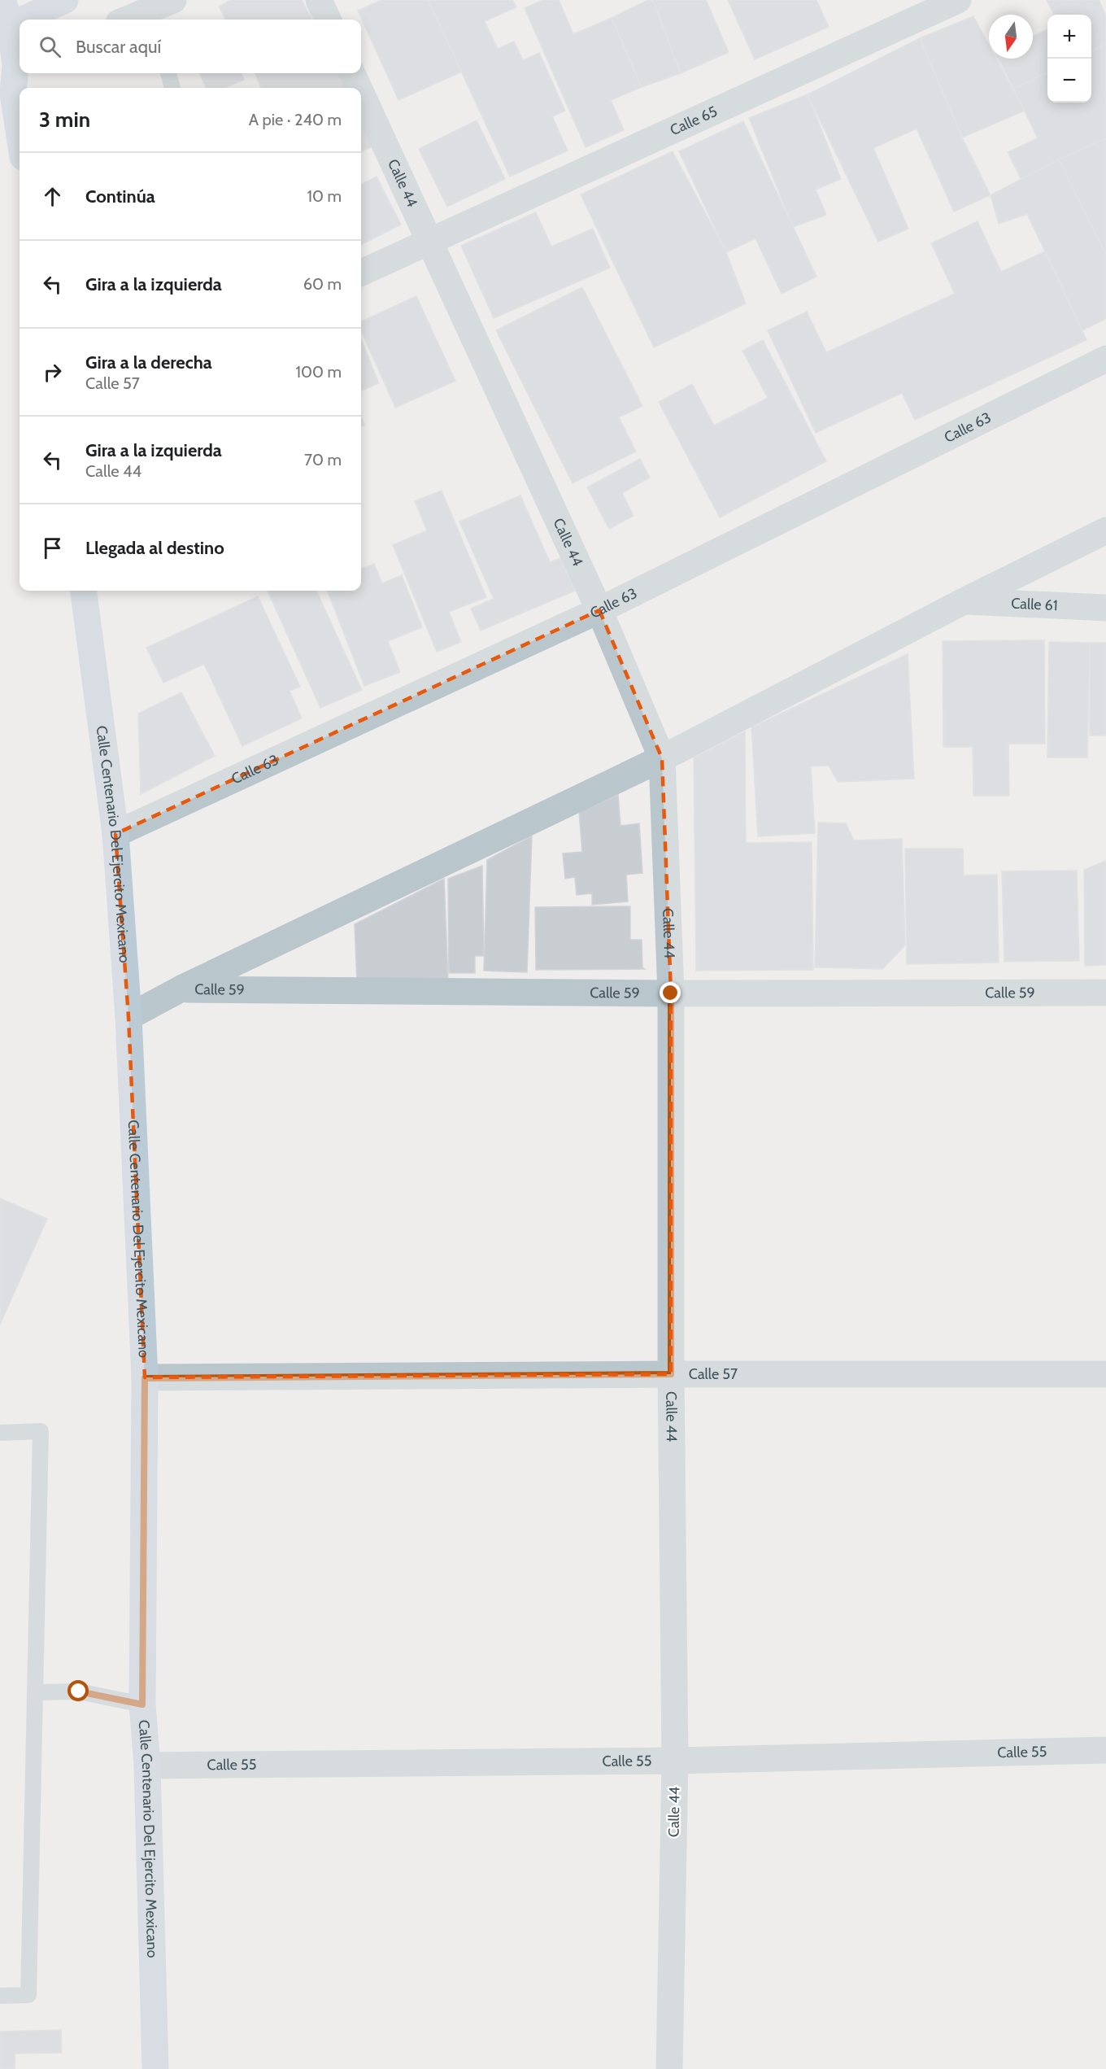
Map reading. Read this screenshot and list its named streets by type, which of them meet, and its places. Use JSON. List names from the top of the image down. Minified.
{"streets":{"main road":["Calle Centenario Del Ejercito Mexicano"],"street":["Calle 65","Calle 44","Calle 63","Calle 61","Calle 59","Calle 57","Calle 55"]},"crossings":[["Calle 65","Calle 44"],["Calle 44","Calle 63"],["Calle 44","Calle 59"],["Calle 44","Calle 57"],["Calle 44","Calle 55"],["Calle 63","Calle Centenario Del Ejercito Mexicano"],["Calle Centenario Del Ejercito Mexicano","Calle 57"],["Calle Centenario Del Ejercito Mexicano","Calle 55"]],"north":"bottom","page":{"map_buttons":["+","−"],"search":"Buscar aquí","heading":["3 min","A pie · 240 m"],"list":[["Continúa","10 m"],["Gira a la izquierda","60 m"],["Gira a la derecha","Calle 57","100 m"],["Gira a la izquierda","Calle 44","70 m"],"Llegada al destino"]}}
